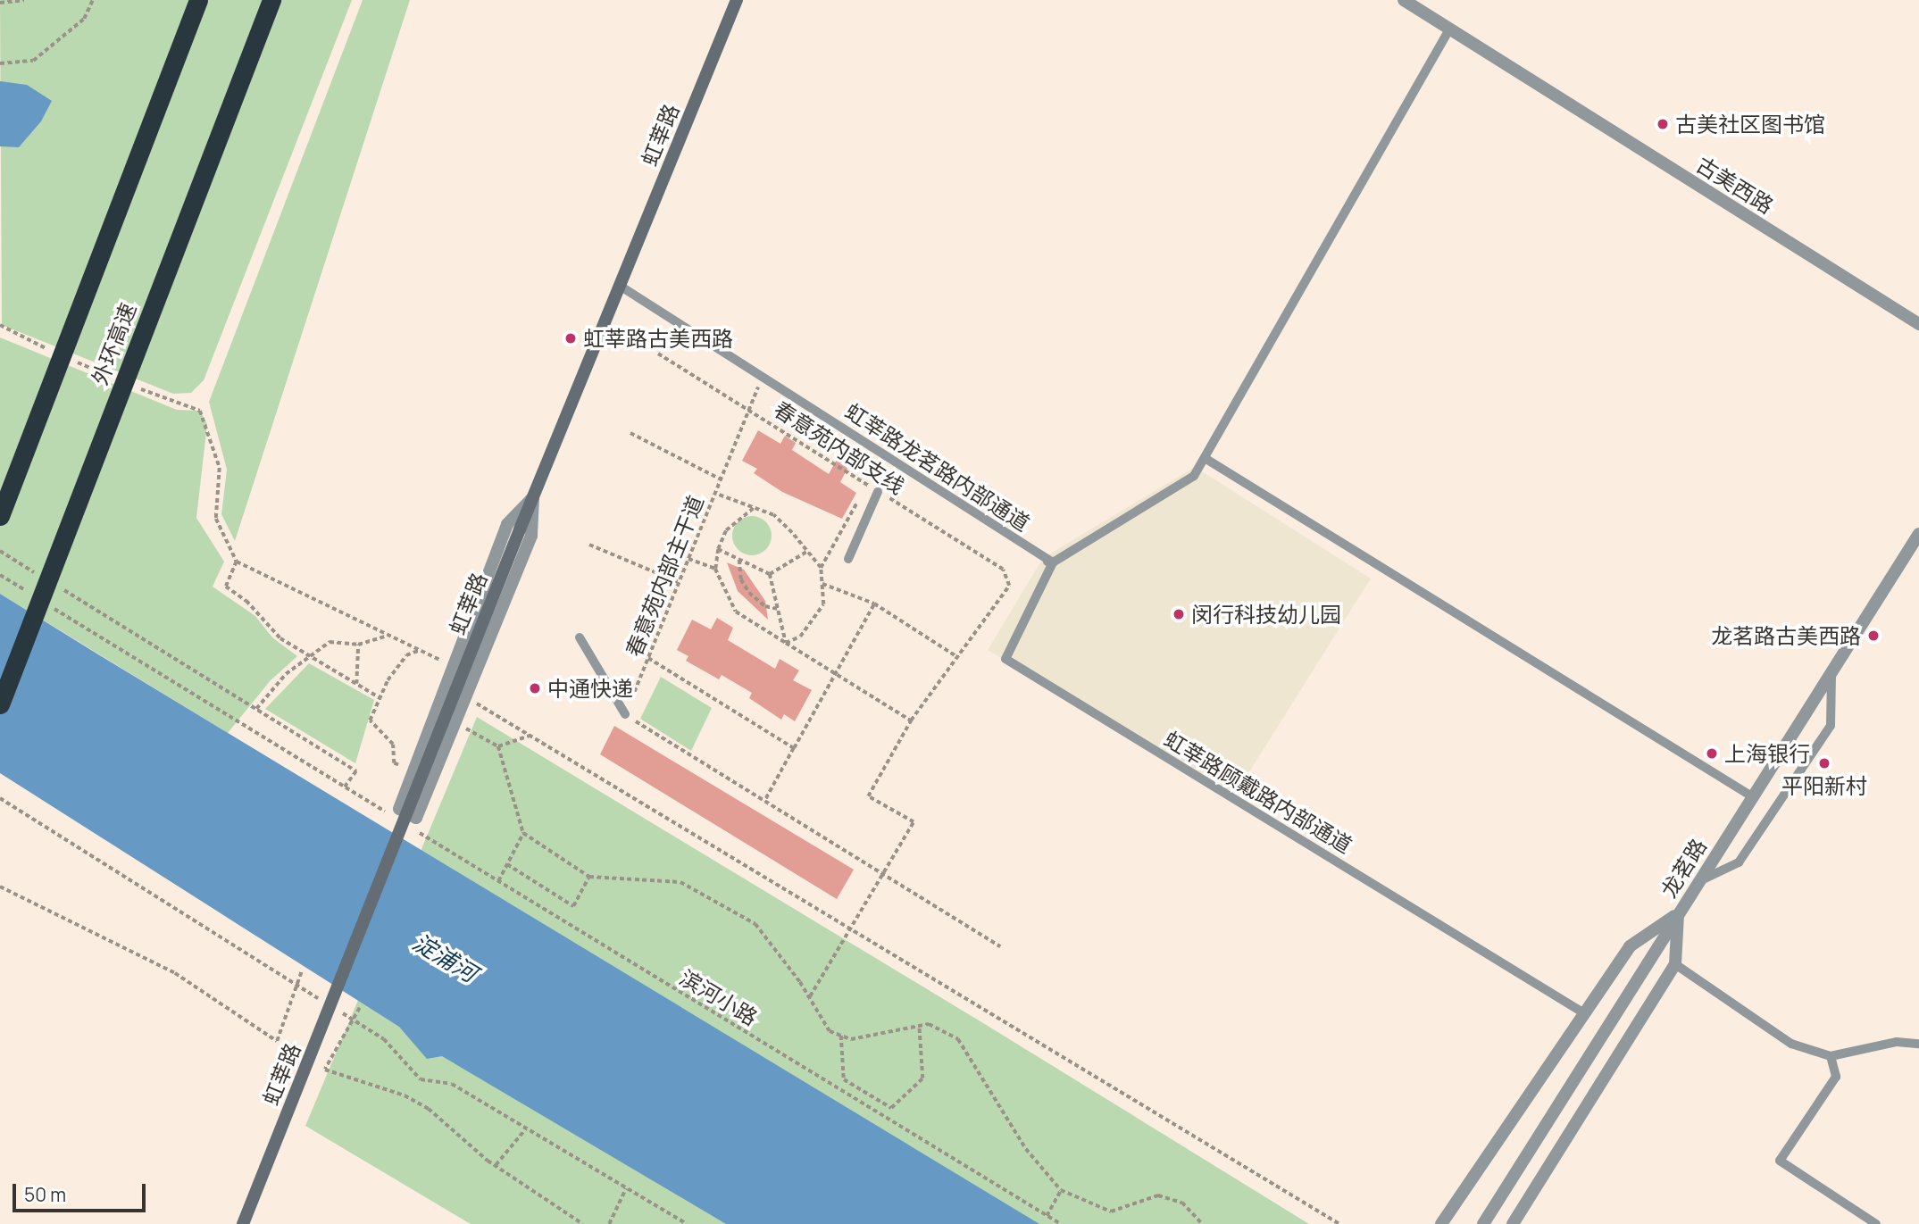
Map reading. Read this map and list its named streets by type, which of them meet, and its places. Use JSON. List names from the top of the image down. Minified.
{"streets":{"highway":["外环高速"],"street":["虹莘路","古美西路","龙茗路"],"lane":["虹莘路龙茗路内部通道","虹莘路顾戴路内部通道"],"path":["春意苑内部支线","春意苑内部主干道","滨河小路"]},"crossings":[["虹莘路","虹莘路龙茗路内部通道"],["春意苑内部支线","春意苑内部主干道"],["虹莘路龙茗路内部通道","春意苑内部主干道"],["虹莘路龙茗路内部通道","虹莘路顾戴路内部通道"]],"water":["淀浦河"],"places":["古美社区图书馆","虹莘路古美西路","闵行科技幼儿园","龙茗路古美西路","中通快递","上海银行","平阳新村"],"scale_bar":"50 m"}
